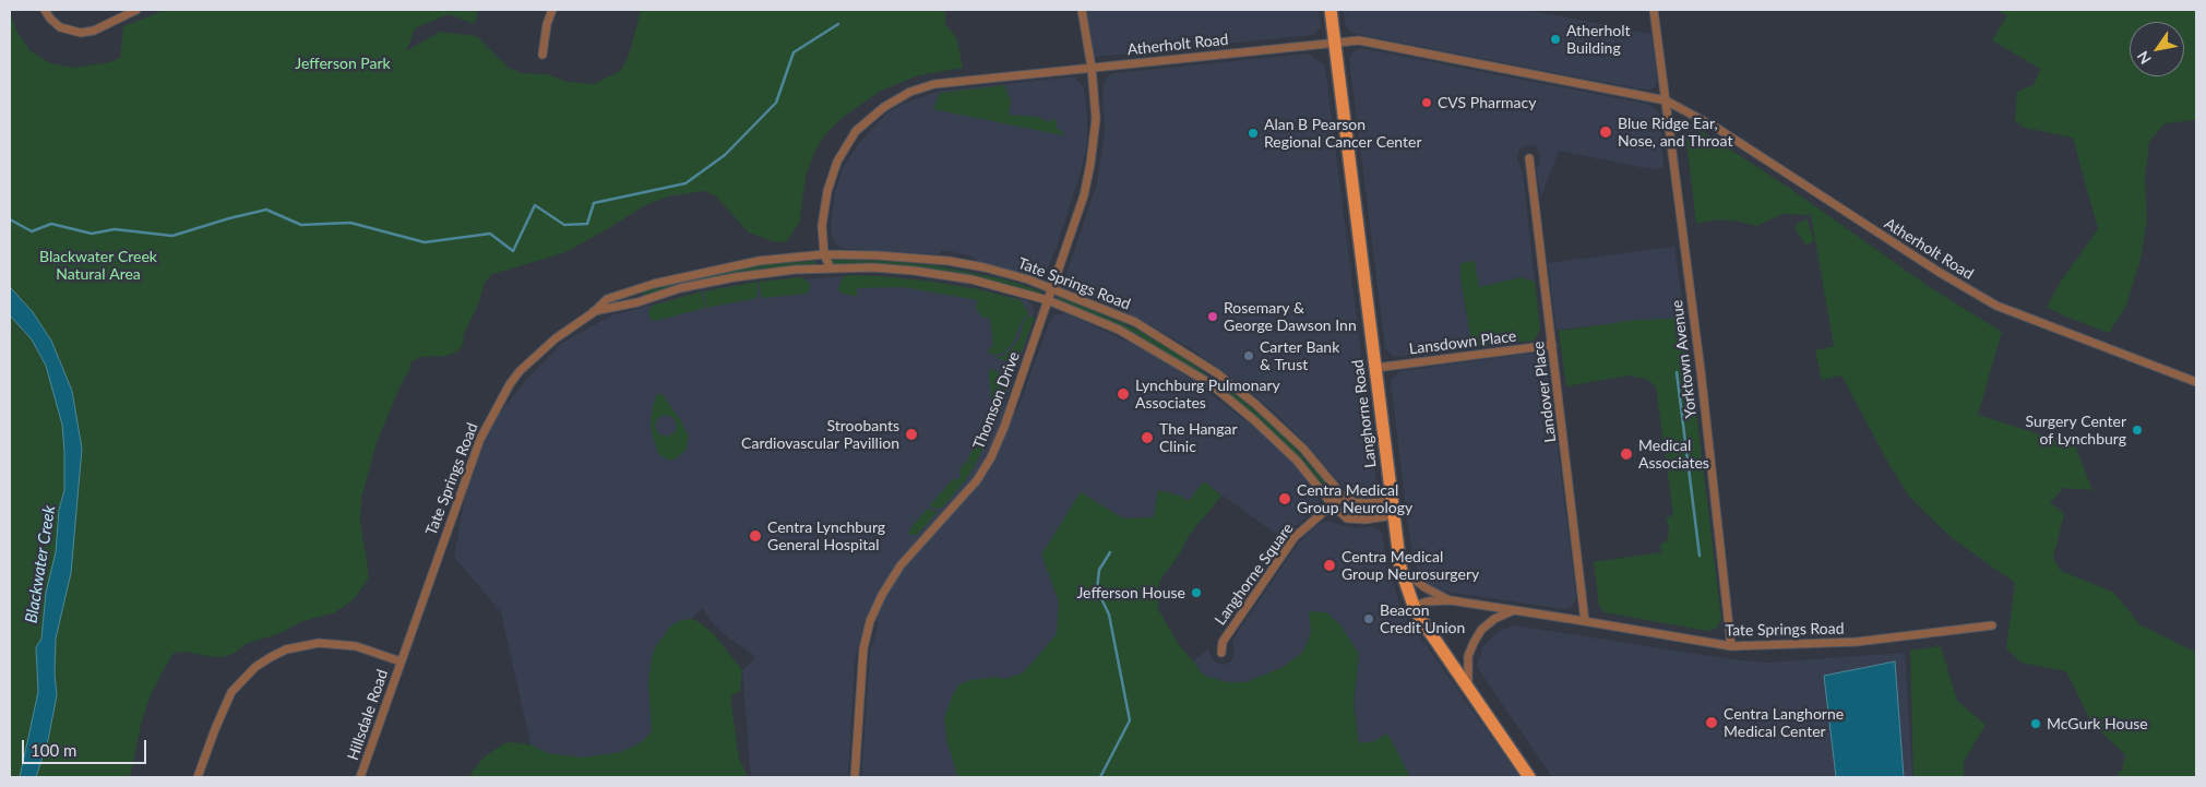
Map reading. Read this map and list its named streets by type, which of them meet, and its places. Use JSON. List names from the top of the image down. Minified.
{"streets":{"main road":["Langhorne Road"],"street":["Atherholt Road","Tate Springs Road","Lansdown Place","Yorktown Avenue","Landover Place","Thomson Drive","Langhorne Square","Hillsdale Road"]},"crossings":[["Atherholt Road","Tate Springs Road"],["Atherholt Road","Yorktown Avenue"],["Atherholt Road","Thomson Drive"],["Atherholt Road","Langhorne Road"],["Tate Springs Road","Yorktown Avenue"],["Tate Springs Road","Landover Place"],["Tate Springs Road","Thomson Drive"],["Tate Springs Road","Langhorne Road"],["Tate Springs Road","Langhorne Square"],["Tate Springs Road","Hillsdale Road"],["Lansdown Place","Landover Place"],["Lansdown Place","Langhorne Road"]],"water":["Blackwater Creek"],"parks":["Jefferson Park","Blackwater Creek Natural Area"],"places":["Atherholt Building","CVS Pharmacy","Blue Ridge Ear, Nose, and Throat","Alan B Pearson Regional Cancer Center","Rosemary & George Dawson Inn","Carter Bank & Trust","Lynchburg Pulmonary Associates","Surgery Center of Lynchburg","Stroobants Cardiovascular Pavillion","The Hangar Clinic","Medical Associates","Centra Medical Group Neurology","Centra Lynchburg General Hospital","Centra Medical Group Neurosurgery","Jefferson House","Beacon Credit Union","Centra Langhorne Medical Center","McGurk House"],"scale_bar":"100 m","north":"bottom left"}
